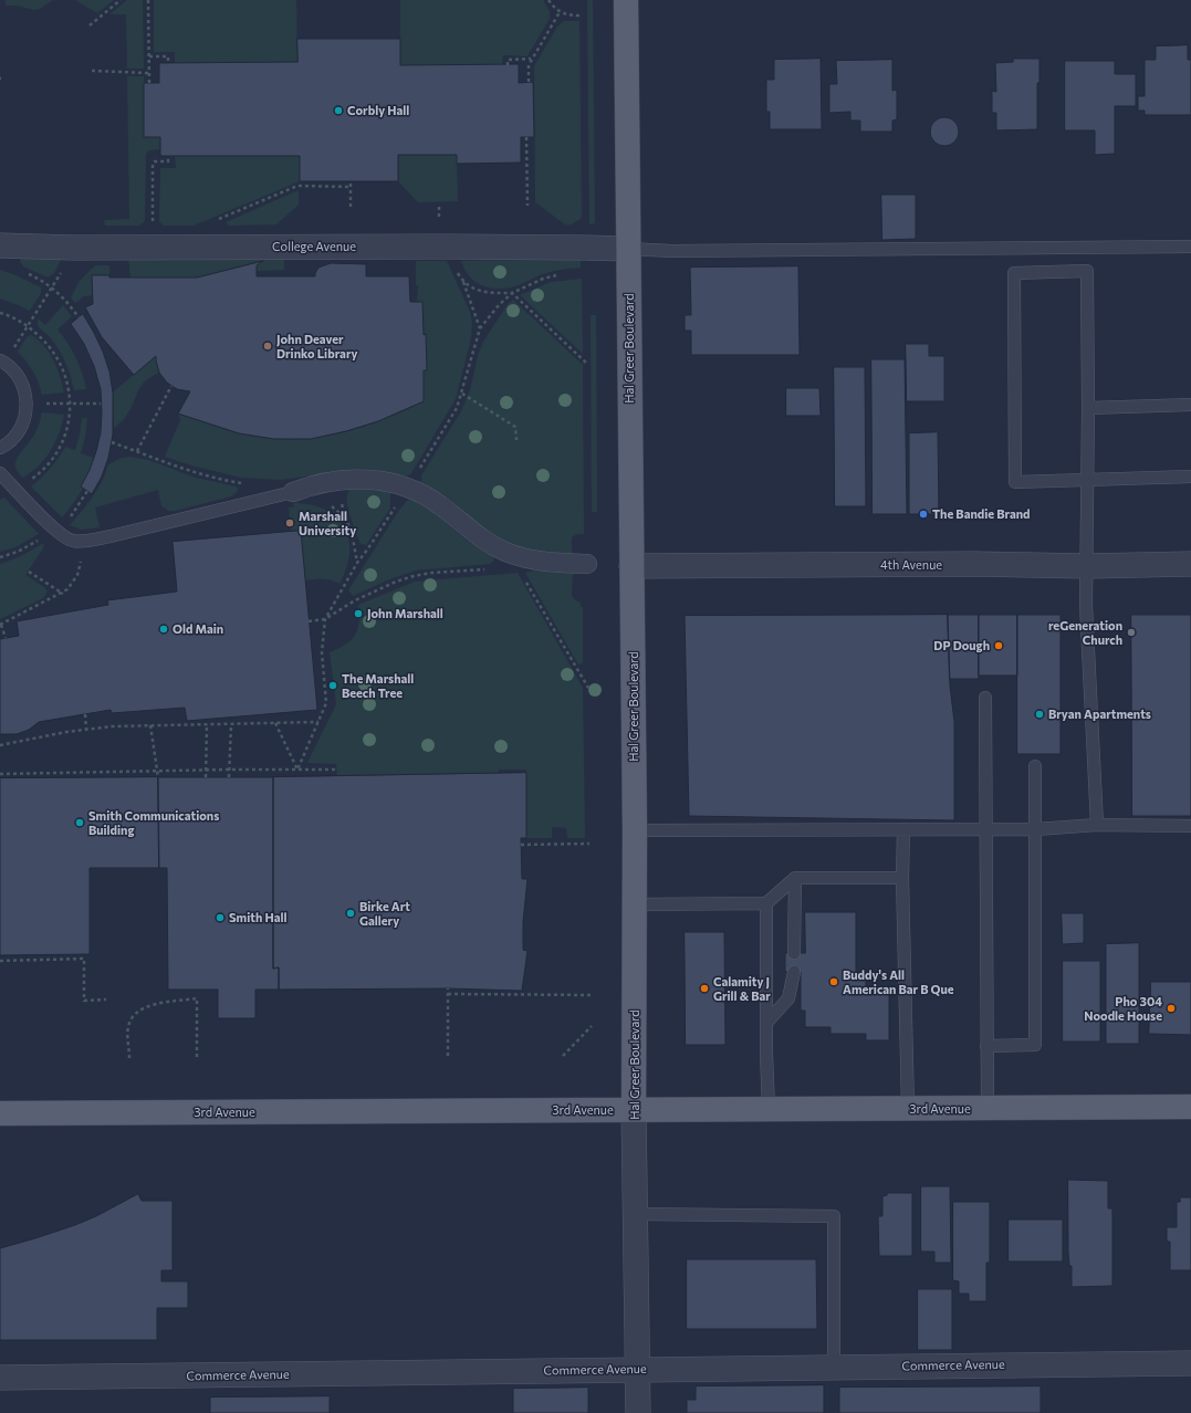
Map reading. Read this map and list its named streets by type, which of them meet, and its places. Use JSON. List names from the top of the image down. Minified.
{"streets":{"main road":["Hal Greer Boulevard","3rd Avenue"],"street":["College Avenue","4th Avenue","Commerce Avenue"]},"crossings":[["College Avenue","Hal Greer Boulevard"],["Hal Greer Boulevard","4th Avenue"],["Hal Greer Boulevard","3rd Avenue"],["Hal Greer Boulevard","Commerce Avenue"]],"places":["Corbly Hall","John Deaver Drinko Library","The Bandie Brand","Marshall University","John Marshall","Old Main","reGeneration Church","DP Dough","The Marshall Beech Tree","Bryan Apartments","Smith Communications Building","Birke Art Gallery","Smith Hall","Buddy's All American Bar B Que","Calamity J Grill & Bar","Pho 304 Noodle House"]}
